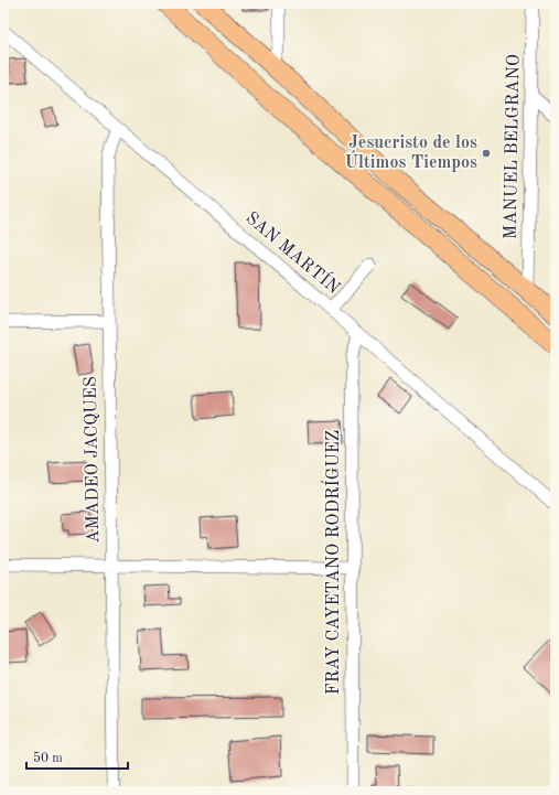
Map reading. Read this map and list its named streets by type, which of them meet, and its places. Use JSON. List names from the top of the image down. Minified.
{"streets":{"street":["MANUEL BELGRANO","SAN MARTÍN","AMADEO JACQUES","FRAY CAYETANO RODRÍGUEZ"]},"crossings":[["SAN MARTÍN","AMADEO JACQUES"],["SAN MARTÍN","FRAY CAYETANO RODRÍGUEZ"]],"places":["Jesucristo de los Últimos Tiempos"],"scale_bar":"50 m"}
